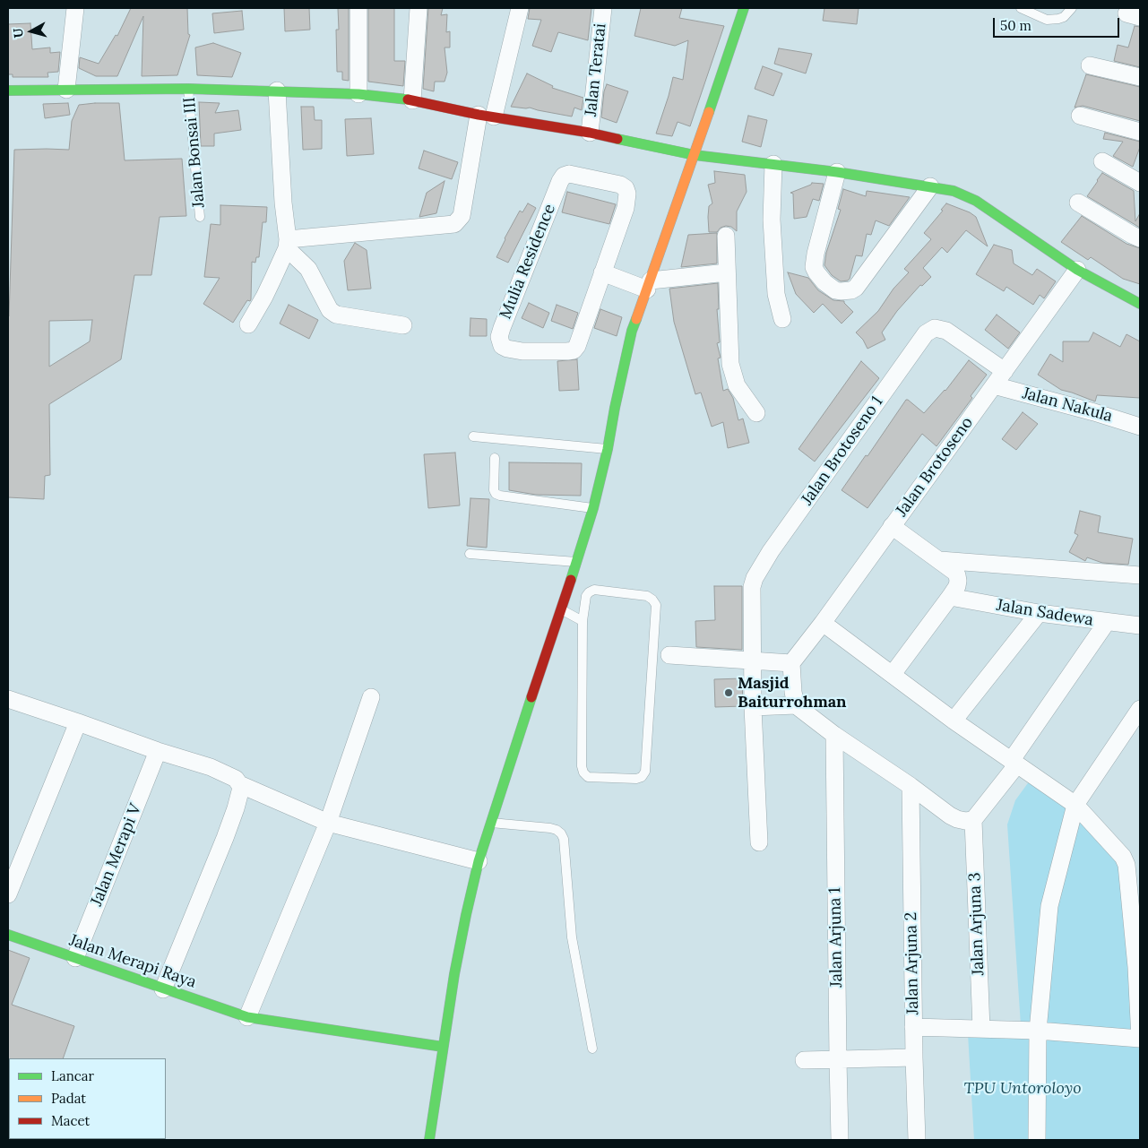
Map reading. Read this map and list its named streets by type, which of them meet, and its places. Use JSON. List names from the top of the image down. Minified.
{"streets":{"street":["Jalan Teratai","Mulia Residence","Jalan Nakula","Jalan Brotoseno 1","Jalan Brotoseno","Jalan Sadewa","Jalan Merapi V","Jalan Arjuna 3","Jalan Arjuna 1","Jalan Merapi Raya","Jalan Arjuna 2"],"lane":["Jalan Bonsai III"]},"crossings":[["Jalan Nakula","Jalan Brotoseno"],["Jalan Brotoseno 1","Jalan Brotoseno"],["Jalan Merapi V","Jalan Merapi Raya"]],"parks":["TPU Untoroloyo"],"places":["Masjid Baiturrohman"],"legend":["Lancar","Padat","Macet"],"scale_bar":"50 m","north":"left"}
